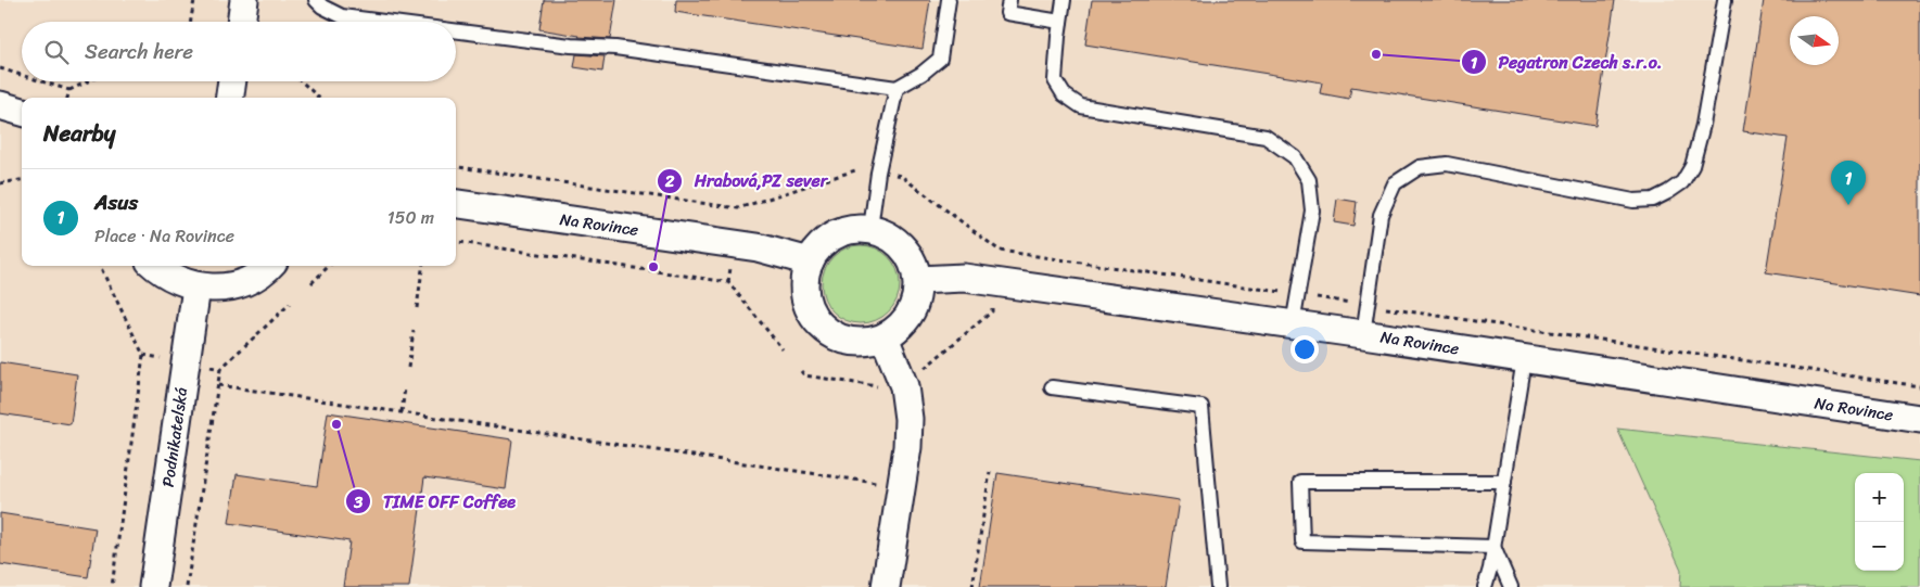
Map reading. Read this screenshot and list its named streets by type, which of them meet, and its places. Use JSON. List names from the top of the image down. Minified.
{"streets":{"street":["Na Rovince","Podnikatelská"]},"places":["Pegatron Czech s.r.o.","Hrabová,PZ sever","TIME OFF Coffee"],"north":"right","page":{"search":"Search here","heading":"Nearby","pins":"1","list":[{"mark":"1","name":"Asus","note":"Place · Na Rovince","value":"150 m"}],"map_buttons":["+","−"]}}
